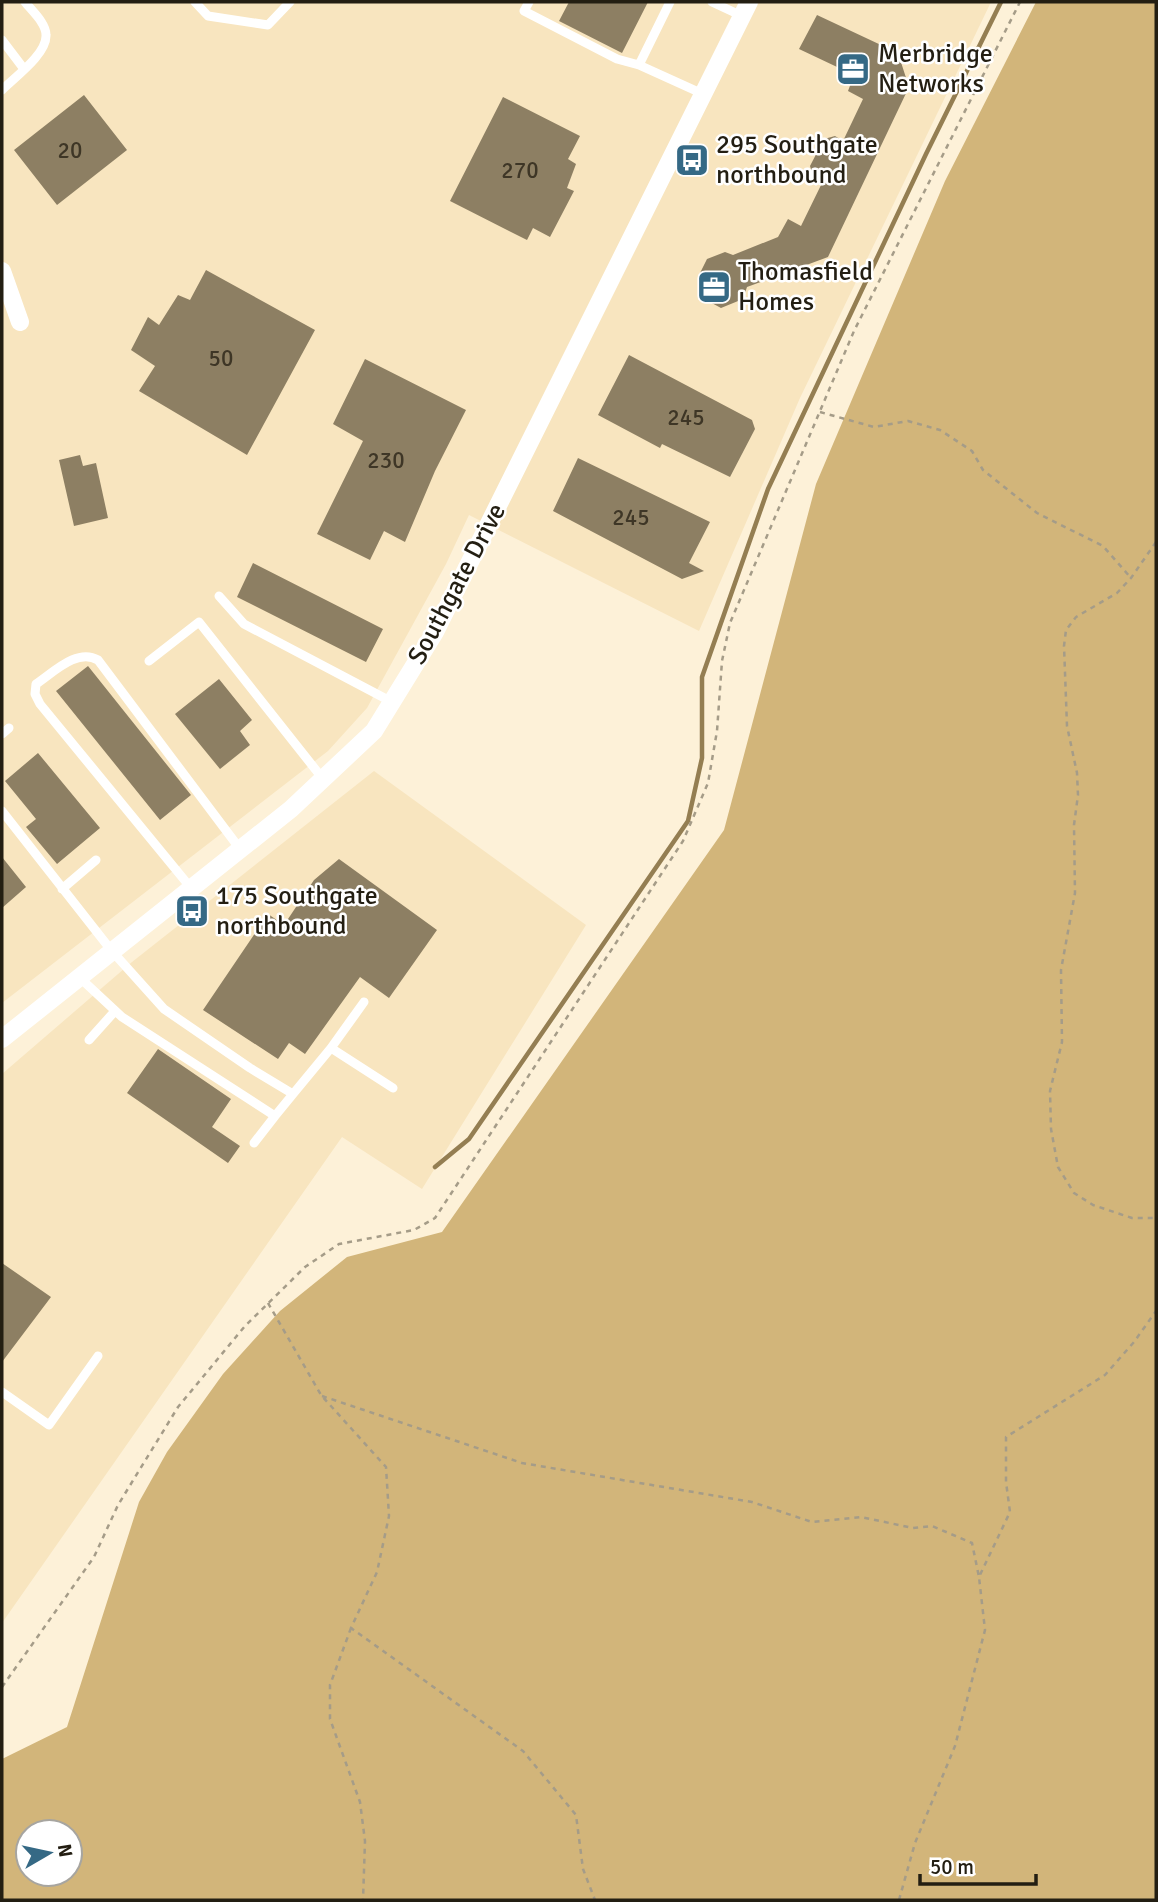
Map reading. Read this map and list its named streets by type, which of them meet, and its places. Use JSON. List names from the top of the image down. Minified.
{"streets":{"street":["Southgate Drive"]},"places":{"office":["Merbridge Networks","Thomasfield Homes"],"bus stop":["295 Southgate northbound","175 Southgate northbound"]},"house_numbers":["20","270","50","245","230","245"],"scale_bar":"50 m","north":"right"}
